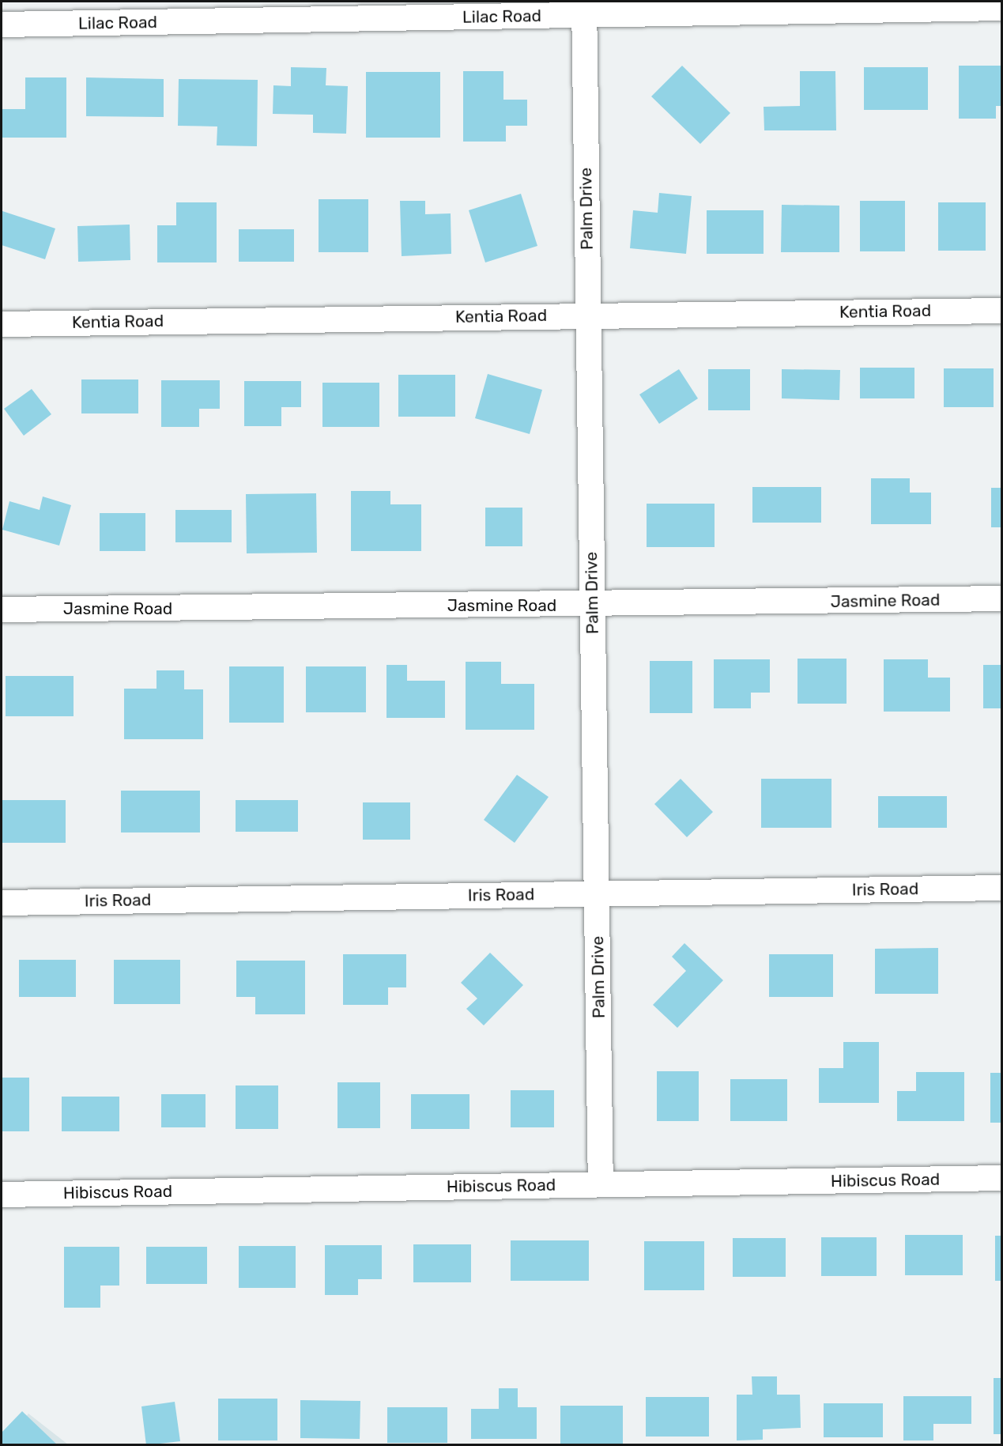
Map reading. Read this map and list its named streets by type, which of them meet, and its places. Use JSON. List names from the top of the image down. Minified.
{"streets":{"street":["Lilac Road","Palm Drive","Kentia Road","Jasmine Road","Iris Road","Hibiscus Road"]},"crossings":[["Lilac Road","Palm Drive"],["Palm Drive","Kentia Road"],["Palm Drive","Jasmine Road"],["Palm Drive","Iris Road"],["Palm Drive","Hibiscus Road"]]}
